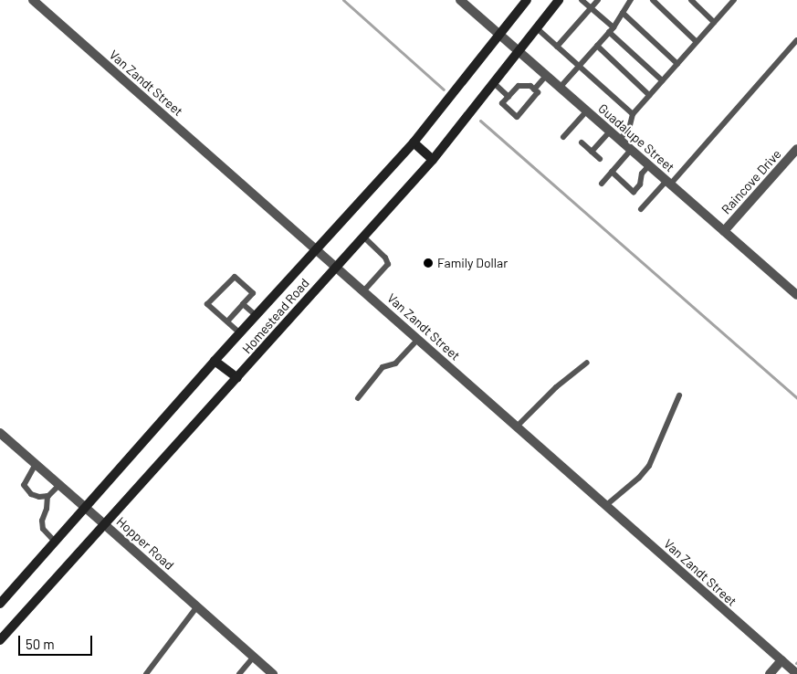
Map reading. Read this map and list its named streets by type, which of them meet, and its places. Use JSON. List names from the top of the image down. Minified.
{"streets":{"main road":["Homestead Road"],"street":["Van Zandt Street","Guadalupe Street","Raincove Drive","Hopper Road"]},"crossings":[["Van Zandt Street","Homestead Road"],["Guadalupe Street","Raincove Drive"],["Guadalupe Street","Homestead Road"],["Homestead Road","Hopper Road"]],"places":["Family Dollar"],"scale_bar":"50 m"}
